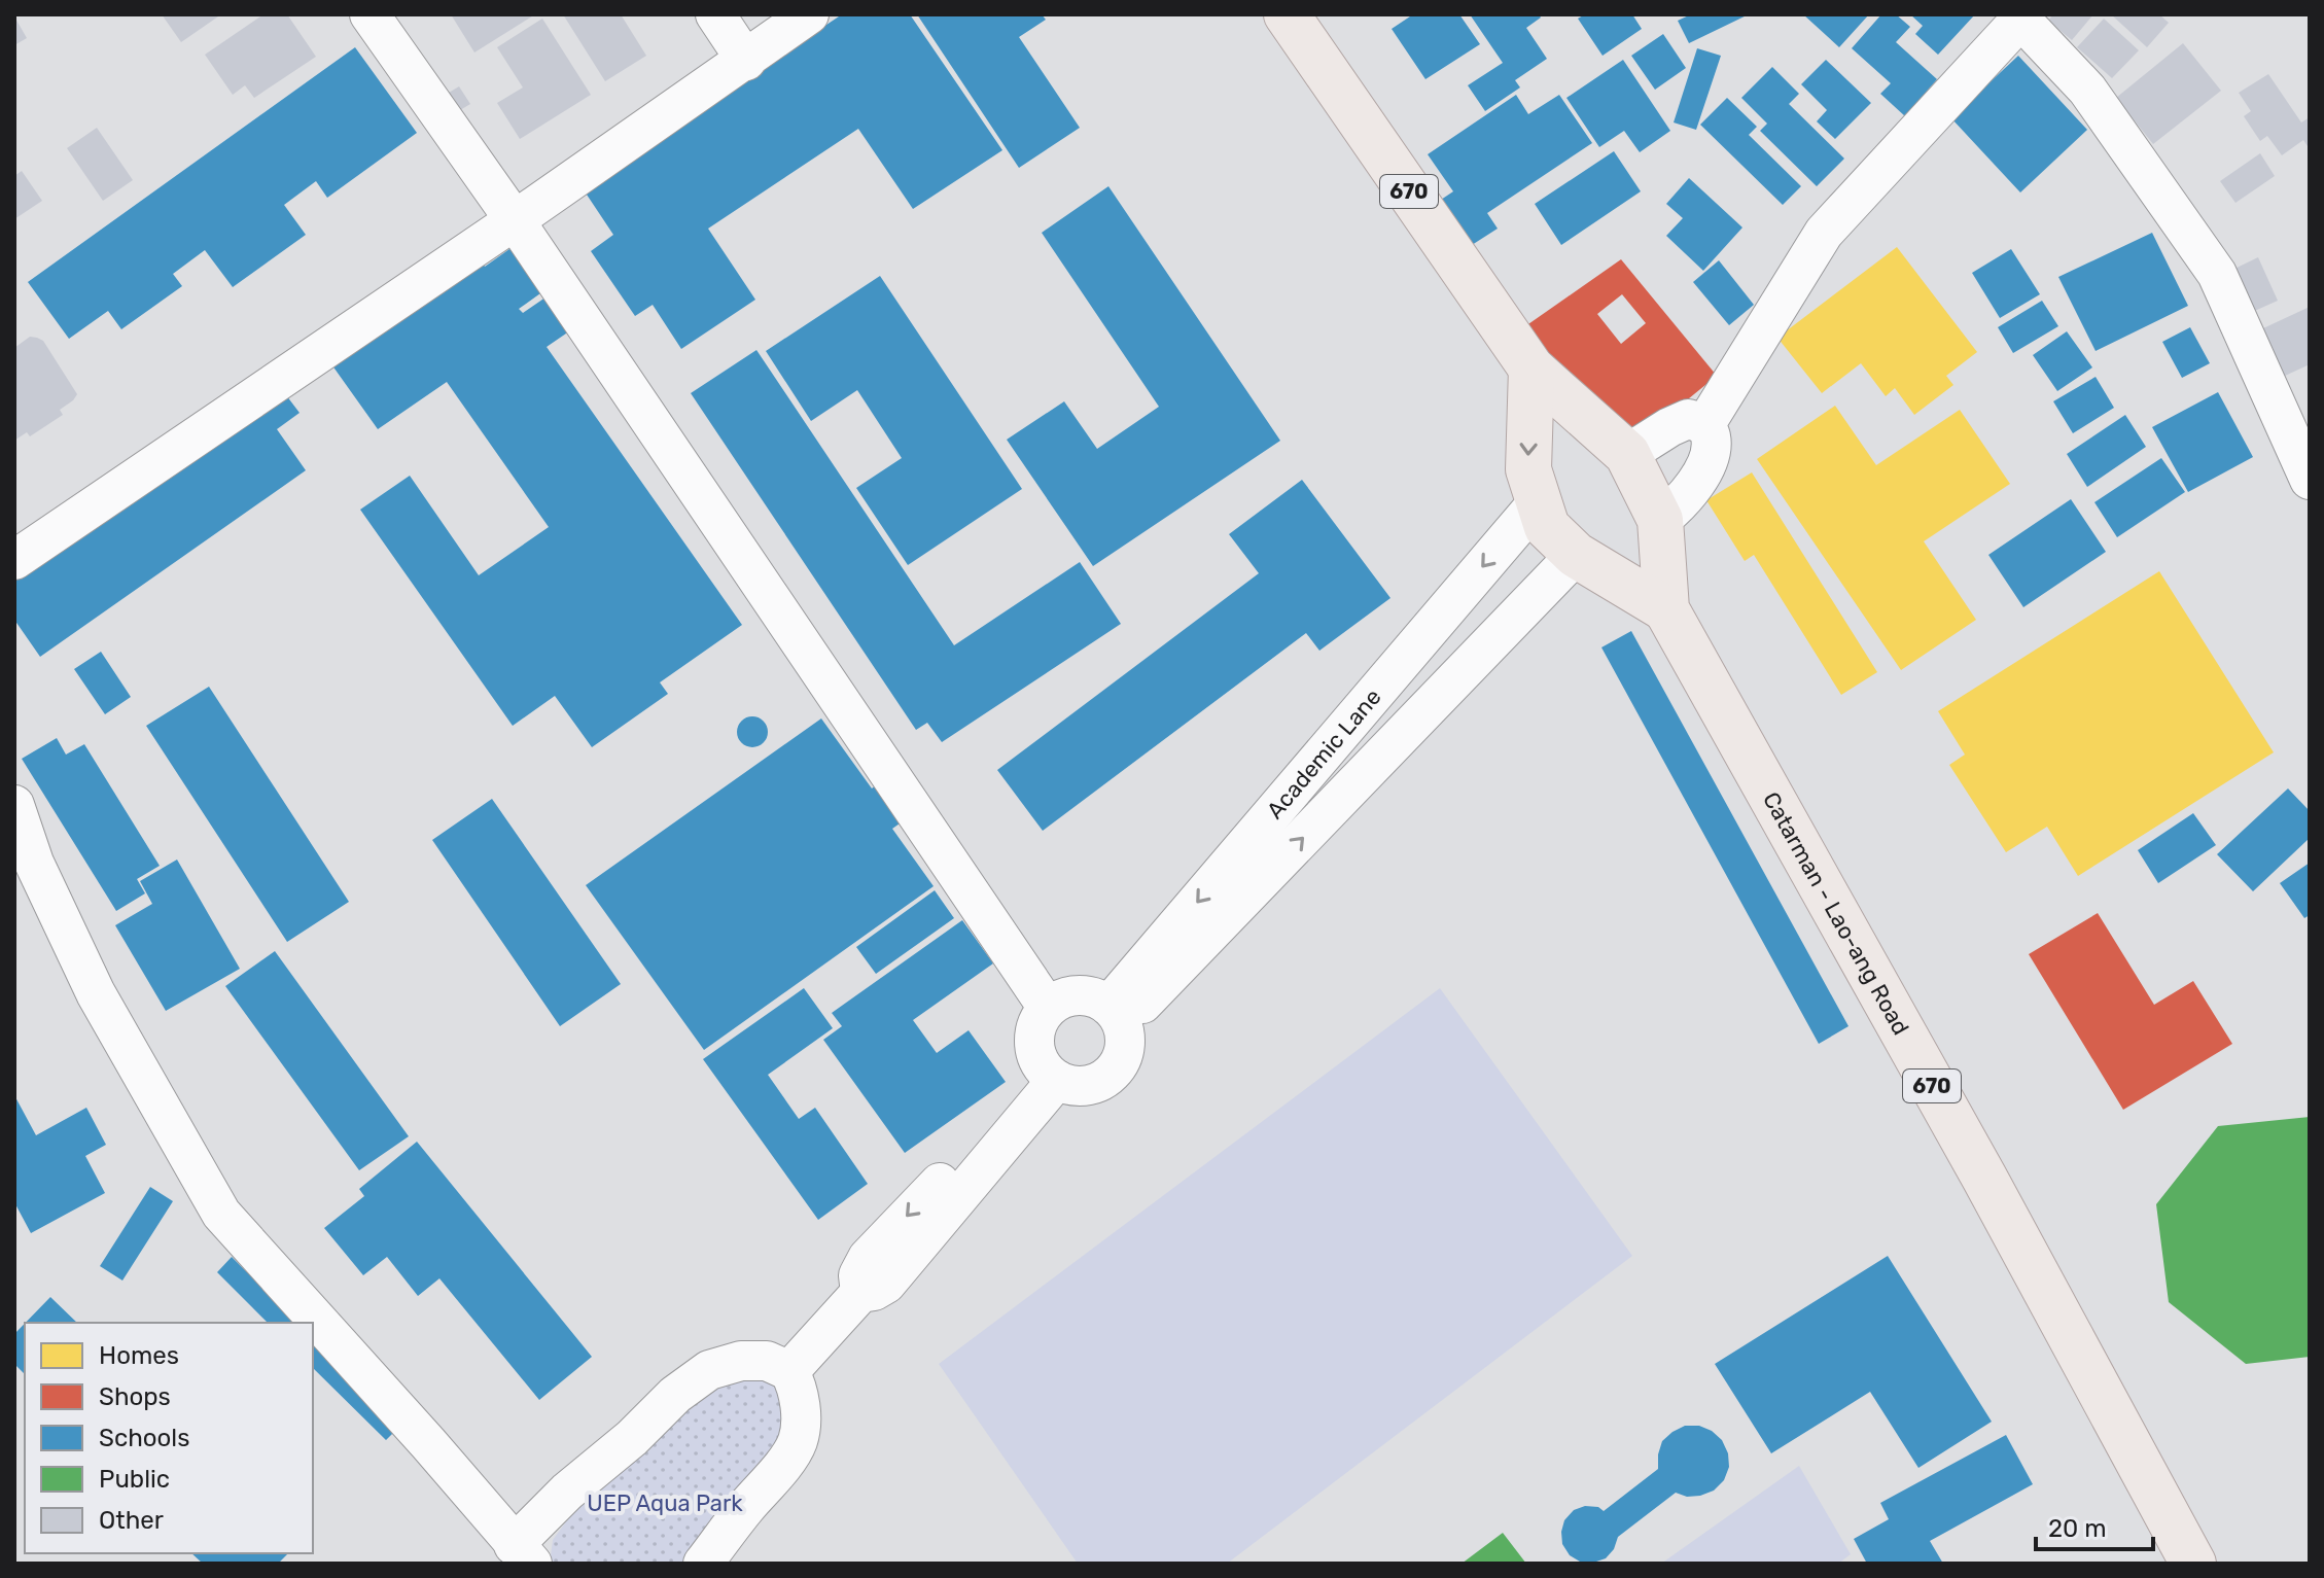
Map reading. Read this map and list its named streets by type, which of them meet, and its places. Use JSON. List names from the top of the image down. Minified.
{"streets":{"main road":["670","Catarman - Lao-ang Road"],"street":["Academic Lane"]},"crossings":[["Academic Lane","Catarman - Lao-ang Road"]],"parks":["UEP Aqua Park"],"legend":["Homes","Shops","Schools","Public","Other"],"scale_bar":"20 m"}
